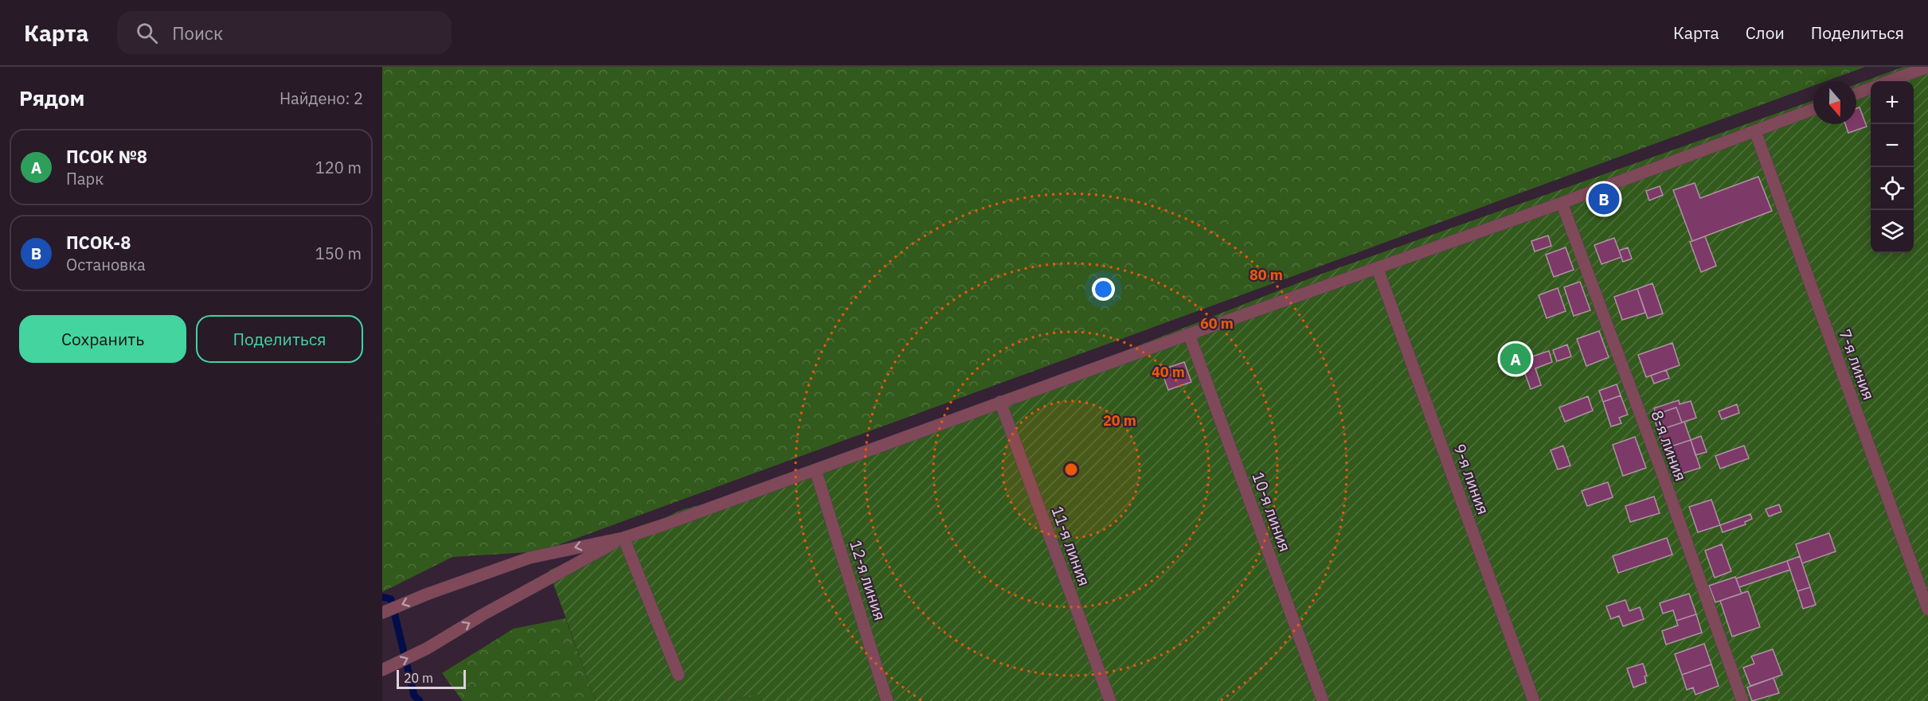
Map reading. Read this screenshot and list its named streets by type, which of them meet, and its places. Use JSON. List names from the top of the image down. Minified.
{"streets":{"street":["7-я линия","8-я линия","9-я линия","10-я линия","11-я линия","12-я линия"]},"scale_bar":"20 m","north":"bottom","page":{"header":"Карта","search":"Поиск","nav":["Карта","Слои","Поделиться"],"heading":["Рядом","Найдено: 2"],"map_buttons":["+","−"],"list":[{"mark":"A","name":"ПСОК №8","note":"Парк","value":"120 m"},{"mark":"B","name":"ПСОК-8","note":"Остановка","value":"150 m"}],"pins":["B","A"],"buttons":["Сохранить","Поделиться"],"scale":"20 m"},"rings":["80 m","60 m","40 m","20 m"]}
